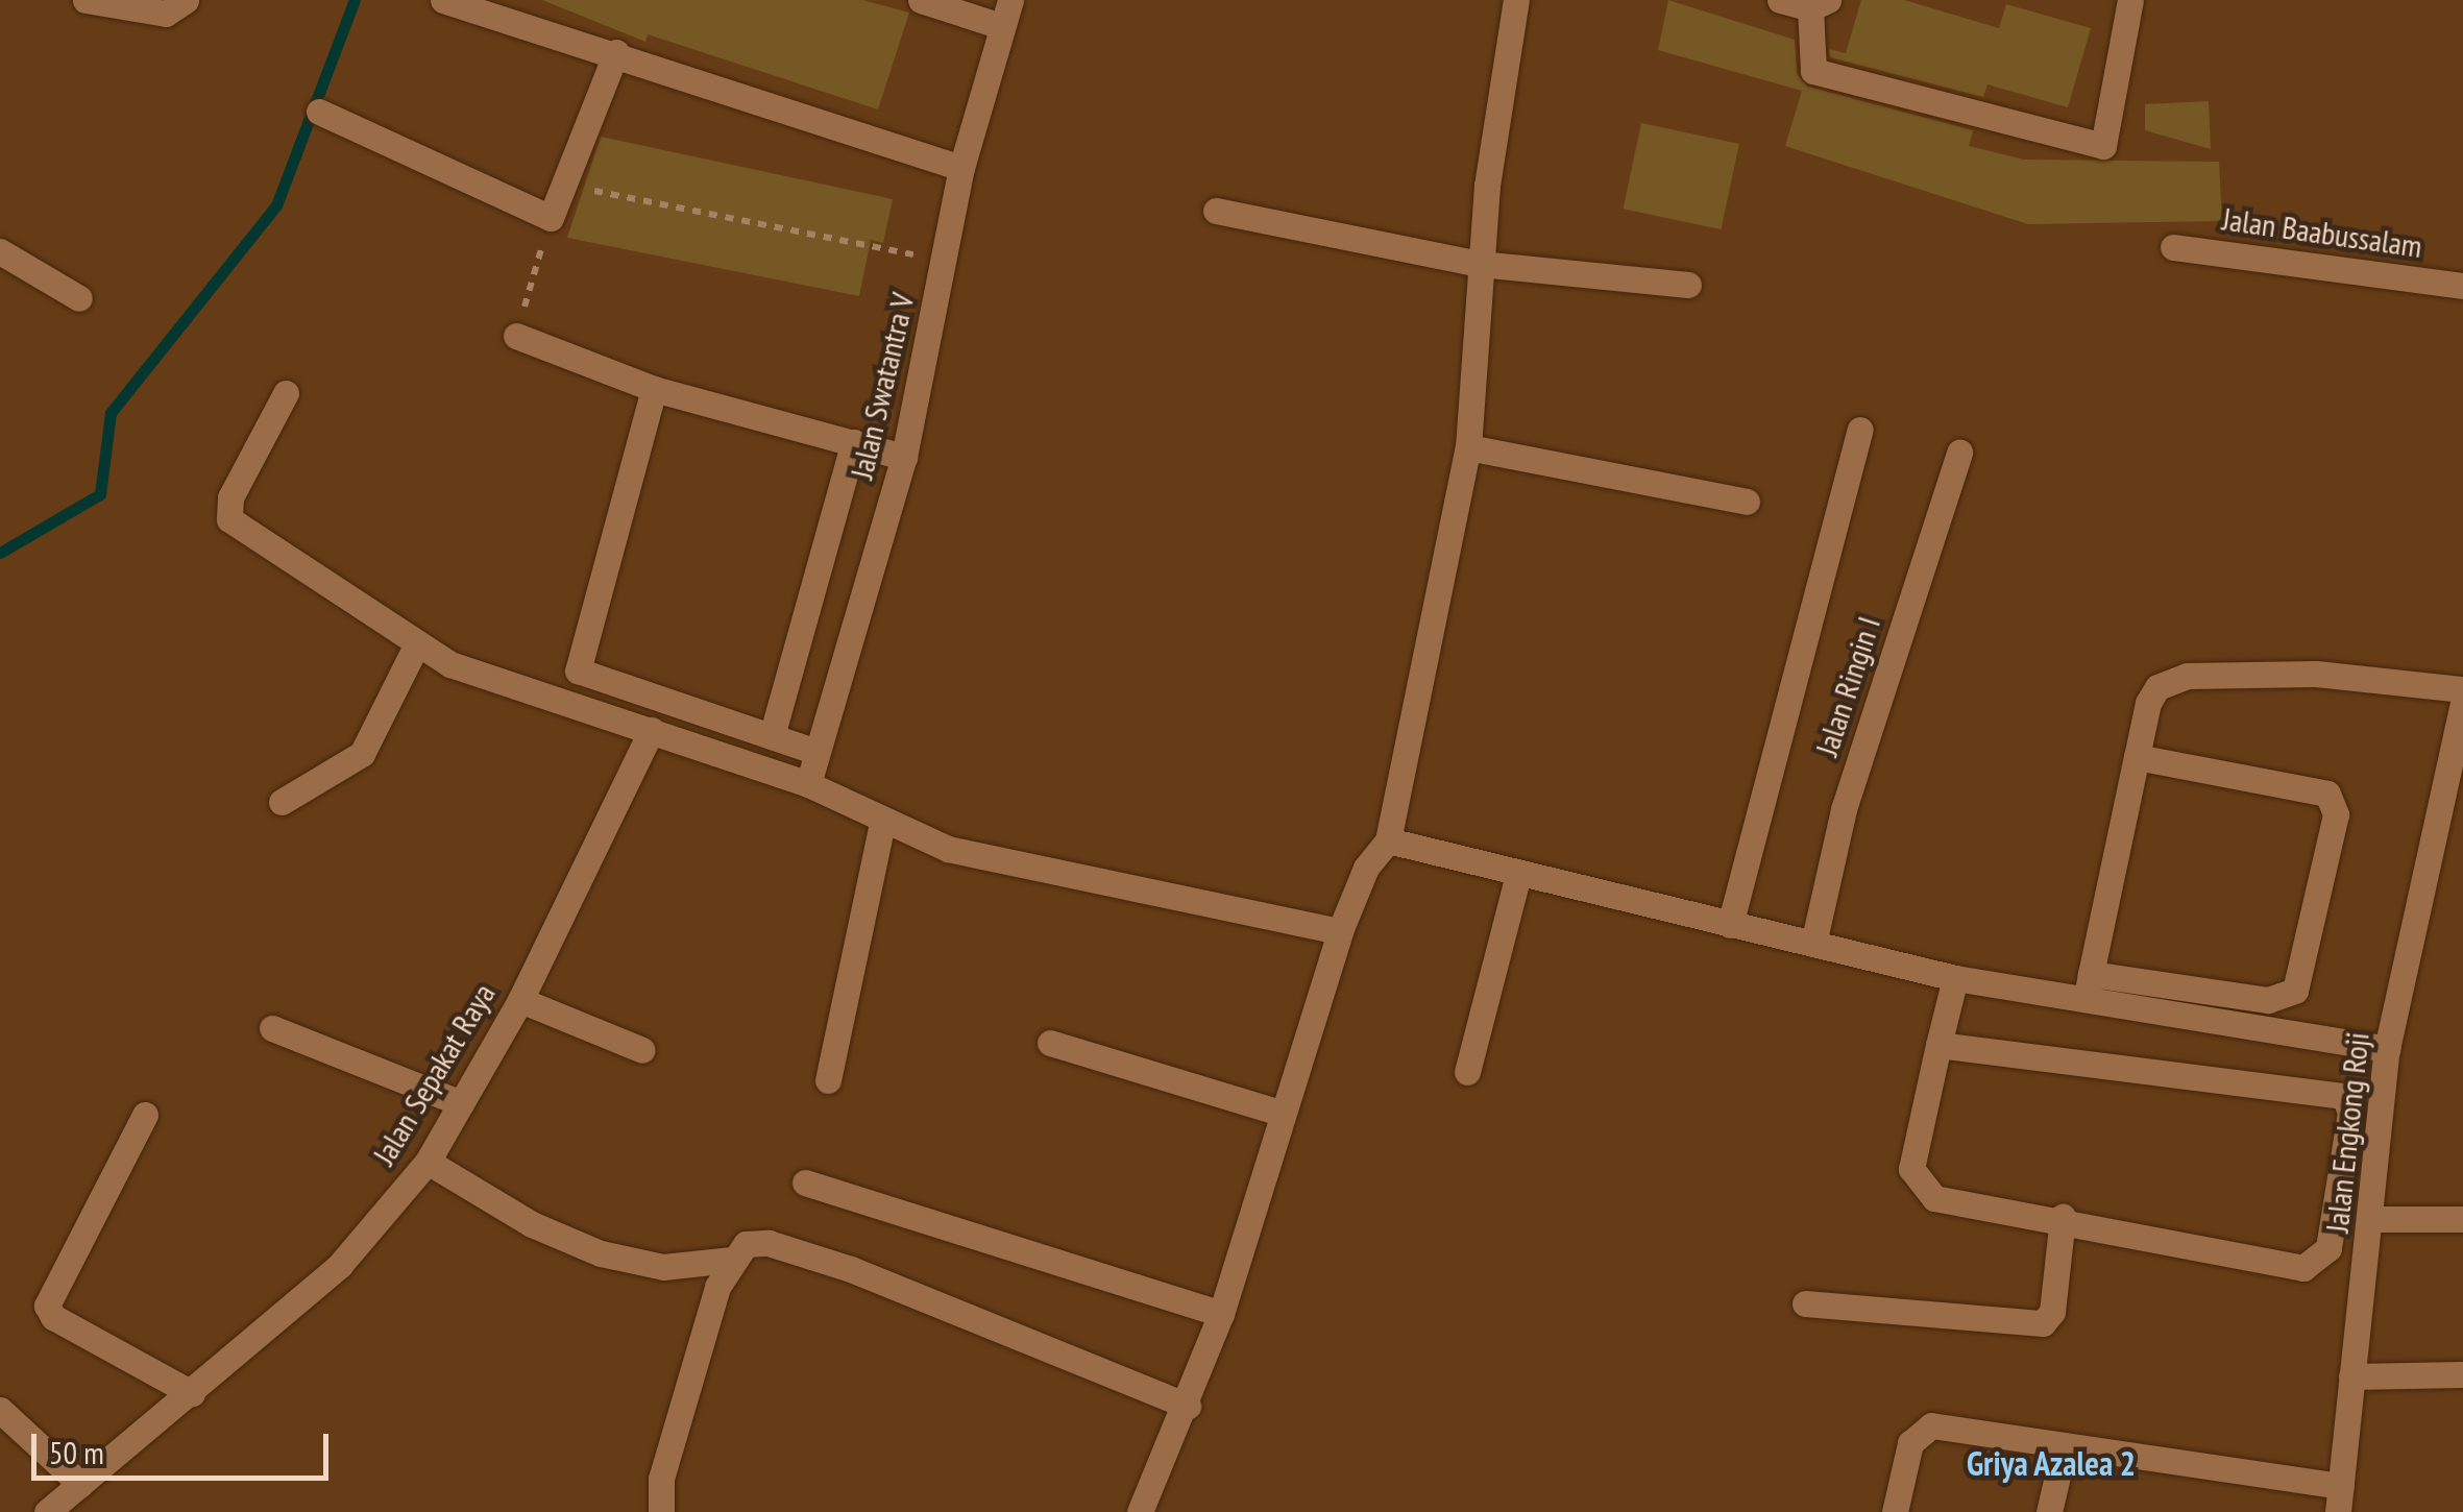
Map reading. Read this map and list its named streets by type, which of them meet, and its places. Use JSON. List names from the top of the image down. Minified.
{"streets":{"street":["Jalan Baabussalam","Jalan Swatantra V","Jalan Ringin I","Jalan Sepakat Raya","Jalan Engkong Roji"]},"districts":["Griya Azalea 2"],"scale_bar":"50 m"}
